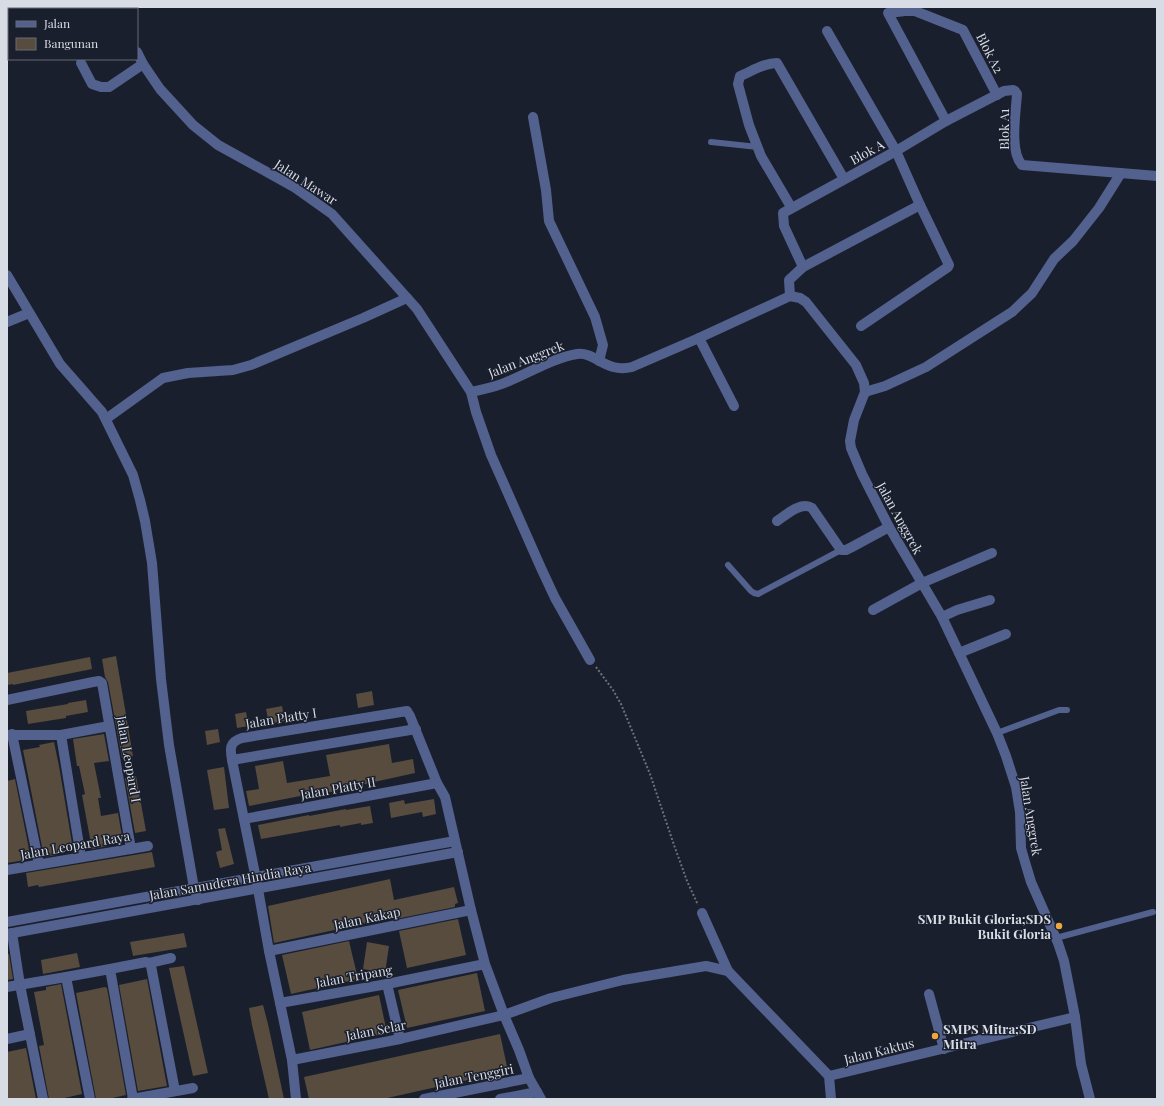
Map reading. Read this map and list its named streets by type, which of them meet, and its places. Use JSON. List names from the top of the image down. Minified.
{"streets":{"street":["Blok A2","Blok A1","Blok A","Jalan Mawar","Jalan Anggrek","Jalan Platty I","Jalan Leopard I","Jalan Platty II","Jalan Leopard Raya","Jalan Samudera Hindia Raya","Jalan Kakap","Jalan Tripang","Jalan Selar","Jalan Kaktus","Jalan Tenggiri"]},"crossings":[["Blok A2","Blok A"],["Blok A1","Blok A"],["Jalan Mawar","Jalan Anggrek"],["Jalan Anggrek","Jalan Kaktus"],["Jalan Platty I","Jalan Platty II"],["Jalan Platty I","Jalan Samudera Hindia Raya"],["Jalan Platty I","Jalan Kakap"],["Jalan Platty I","Jalan Tripang"],["Jalan Platty I","Jalan Selar"],["Jalan Platty I","Jalan Tenggiri"],["Jalan Leopard I","Jalan Leopard Raya"]],"places":["SMP Bukit Gloria;SDS Bukit Gloria","SMPS Mitra;SD Mitra"],"legend":["Jalan","Bangunan"]}
